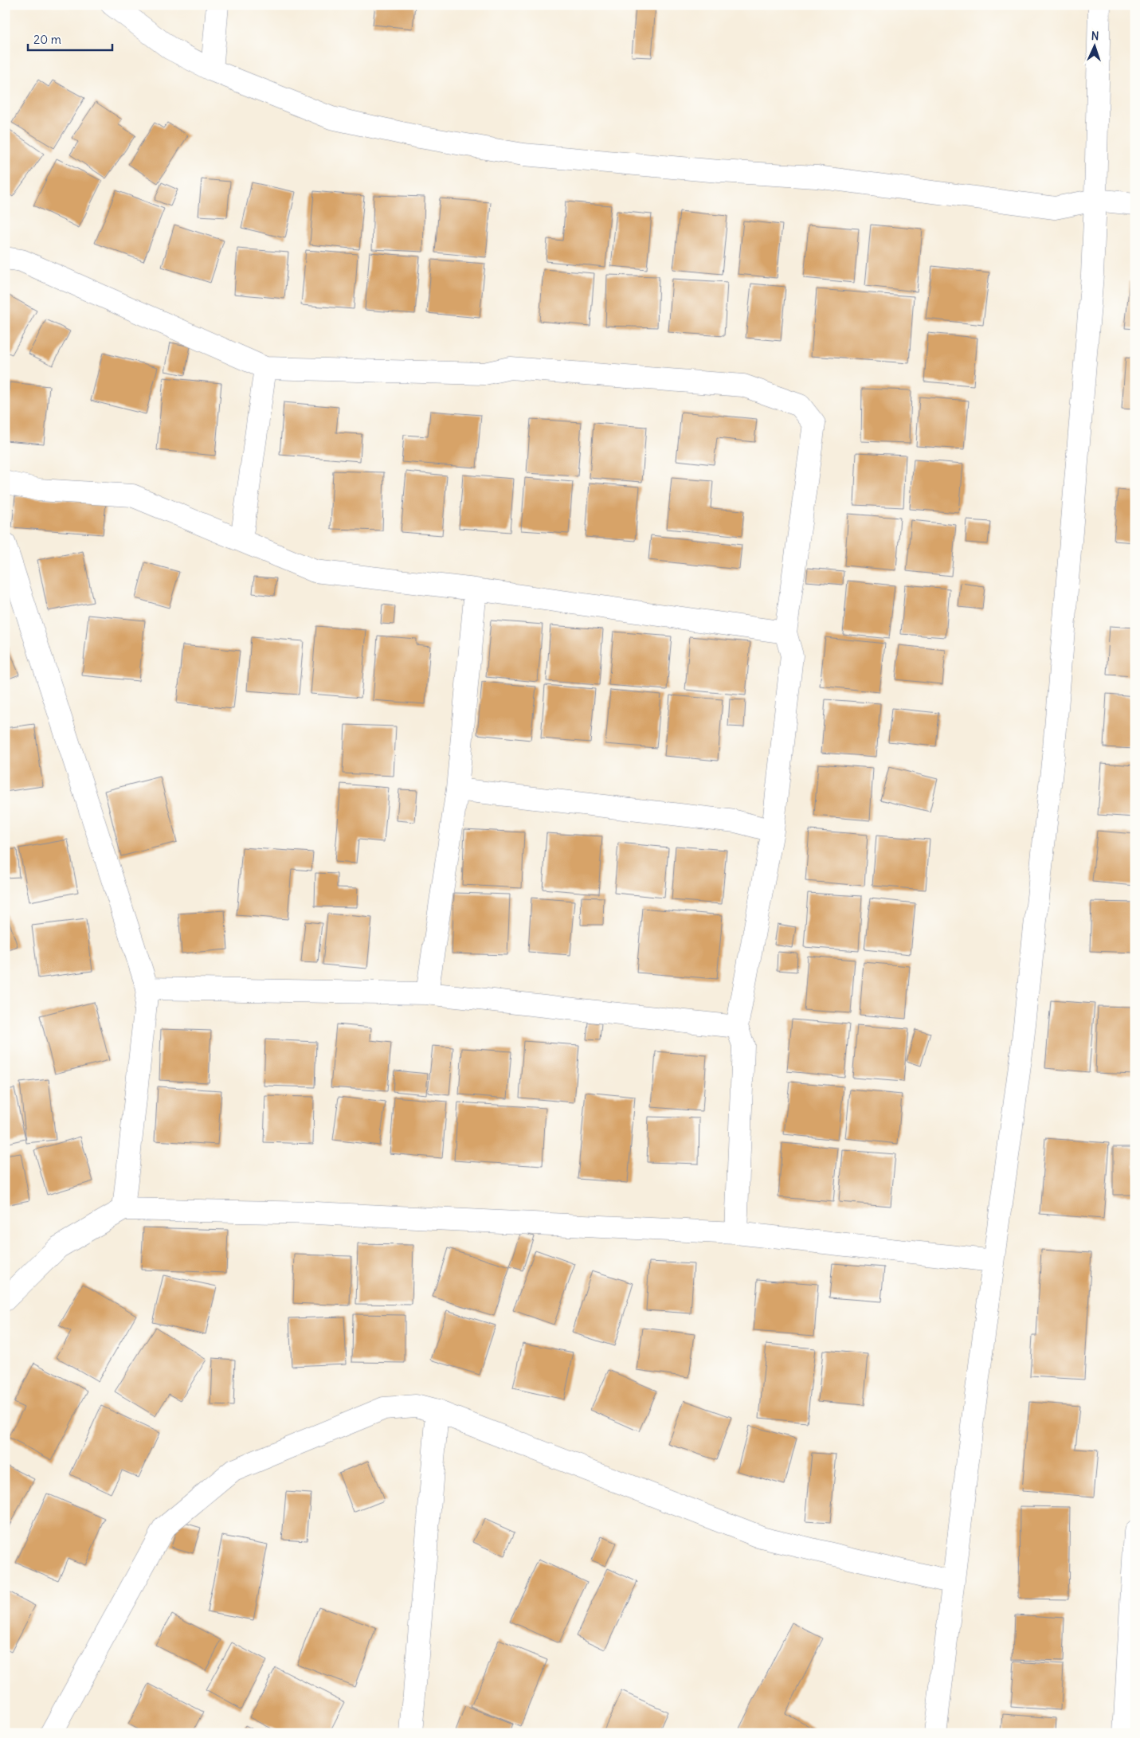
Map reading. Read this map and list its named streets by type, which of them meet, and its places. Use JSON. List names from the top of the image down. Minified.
{"scale_bar":"20 m","north":"top"}
